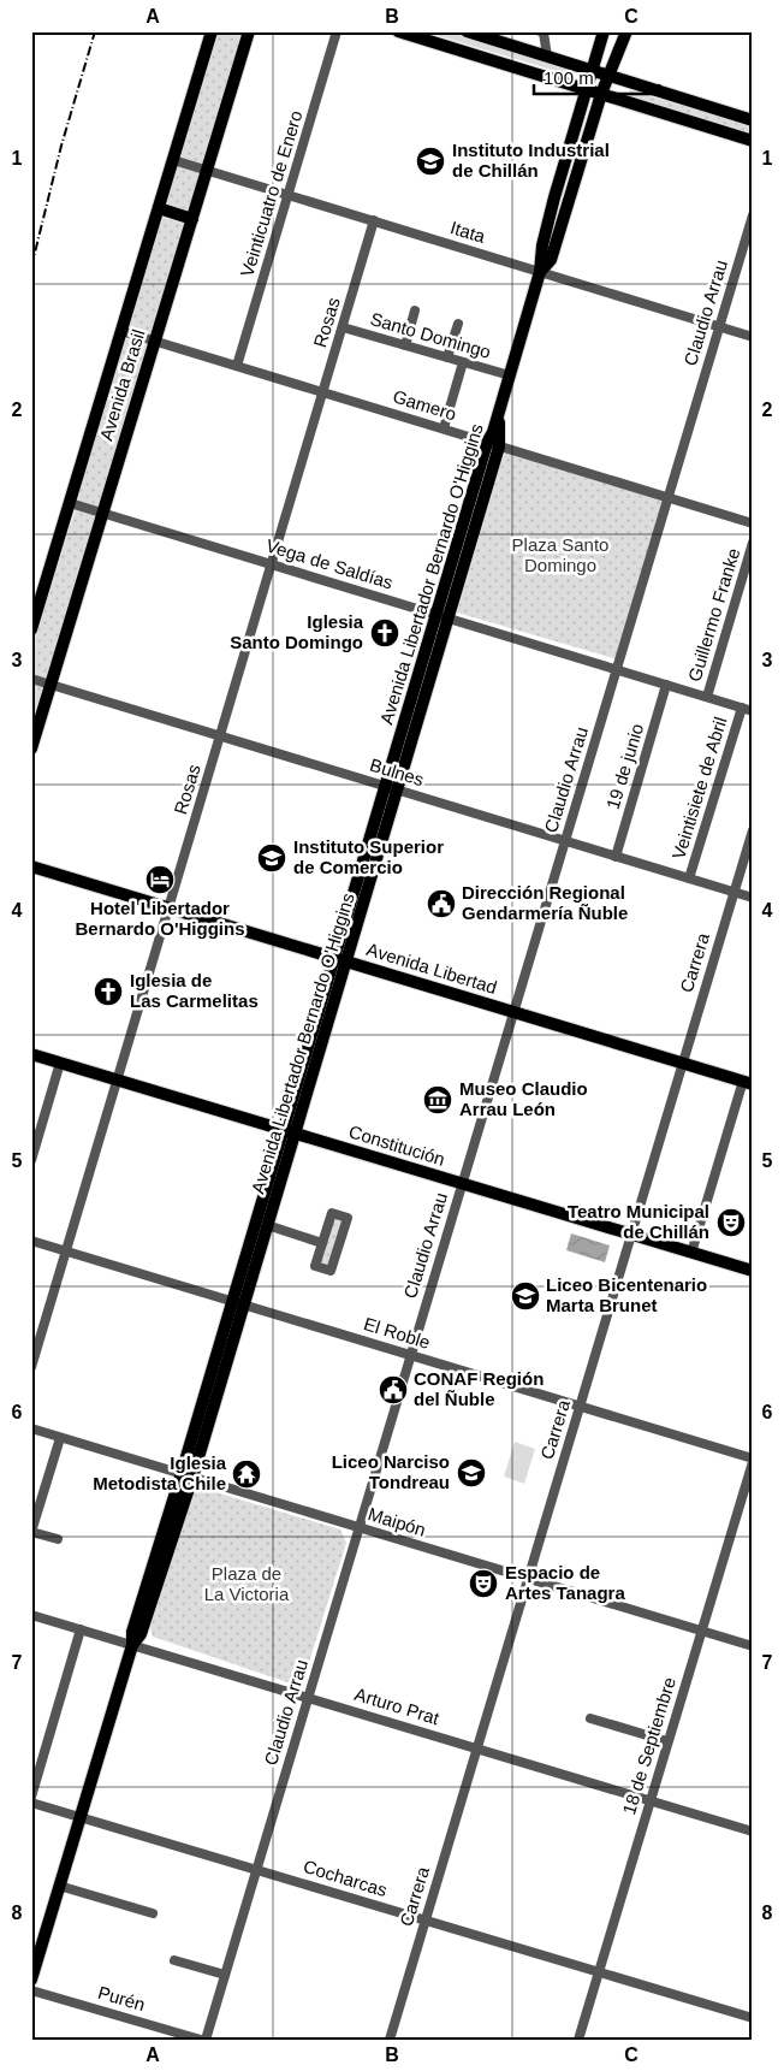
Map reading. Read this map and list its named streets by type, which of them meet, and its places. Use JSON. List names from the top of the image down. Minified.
{"streets":{"main road":["Avenida Brasil","Avenida Libertador Bernardo O'Higgins","Avenida Libertad","Constitución"],"street":["Veinticuatro de Enero","Itata","Claudio Arrau","Rosas","Santo Domingo","Gamero","Vega de Saldías","Guillermo Franke","19 de junio","Bulnes","Veintisiete de Abril","Carrera","El Roble","Maipón","Arturo Prat","18 de Septiembre","Cocharcas","Purén"]},"crossings":[["Veinticuatro de Enero","Itata"],["Veinticuatro de Enero","Gamero"],["Itata","Claudio Arrau"],["Itata","Rosas"],["Itata","Avenida Brasil"],["Itata","Avenida Libertador Bernardo O'Higgins"],["Claudio Arrau","Gamero"],["Claudio Arrau","Vega de Saldías"],["Claudio Arrau","Bulnes"],["Claudio Arrau","Avenida Libertad"],["Claudio Arrau","Constitución"],["Claudio Arrau","El Roble"],["Claudio Arrau","Maipón"],["Claudio Arrau","Arturo Prat"],["Claudio Arrau","Cocharcas"],["Rosas","Santo Domingo"],["Rosas","Gamero"],["Rosas","Vega de Saldías"],["Rosas","Bulnes"],["Rosas","Avenida Libertad"],["Rosas","Constitución"],["Rosas","El Roble"],["Santo Domingo","Avenida Libertador Bernardo O'Higgins"],["Avenida Brasil","Gamero"],["Avenida Brasil","Vega de Saldías"],["Avenida Brasil","Bulnes"],["Gamero","Avenida Libertador Bernardo O'Higgins"],["Vega de Saldías","Avenida Libertador Bernardo O'Higgins"],["Vega de Saldías","Guillermo Franke"],["Vega de Saldías","19 de junio"],["Vega de Saldías","Veintisiete de Abril"],["Avenida Libertador Bernardo O'Higgins","Bulnes"],["Avenida Libertador Bernardo O'Higgins","Avenida Libertad"],["Avenida Libertador Bernardo O'Higgins","Constitución"],["Avenida Libertador Bernardo O'Higgins","El Roble"],["Avenida Libertador Bernardo O'Higgins","Maipón"],["Avenida Libertador Bernardo O'Higgins","Arturo Prat"],["Avenida Libertador Bernardo O'Higgins","Cocharcas"],["19 de junio","Bulnes"],["Bulnes","Veintisiete de Abril"],["Bulnes","Carrera"],["Carrera","Avenida Libertad"],["Carrera","Constitución"],["Carrera","El Roble"],["Carrera","Maipón"],["Carrera","Arturo Prat"],["Carrera","Cocharcas"],["El Roble","18 de Septiembre"],["Maipón","18 de Septiembre"],["Arturo Prat","18 de Septiembre"],["18 de Septiembre","Cocharcas"]],"parks":["Plaza Santo Domingo","Plaza de La Victoria"],"places":{"school or university":["Instituto Industrial de Chillán","Instituto Superior de Comercio","Liceo Bicentenario Marta Brunet","Liceo Narciso Tondreau"],"church":["Iglesia Santo Domingo","Iglesia de Las Carmelitas"],"hotel":["Hotel Libertador Bernardo O'Higgins"],"public building":["Dirección Regional Gendarmería Ñuble","CONAF Región del Ñuble"],"museum":["Museo Claudio Arrau León"],"theatre":["Teatro Municipal de Chillán","Espacio de Artes Tanagra"],"temple":["Iglesia Metodista Chile"]},"scale_bar":"100 m","grid":{"columns":["A","B","C"],"rows":["1","2","3","4","5","6","7","8"]}}
